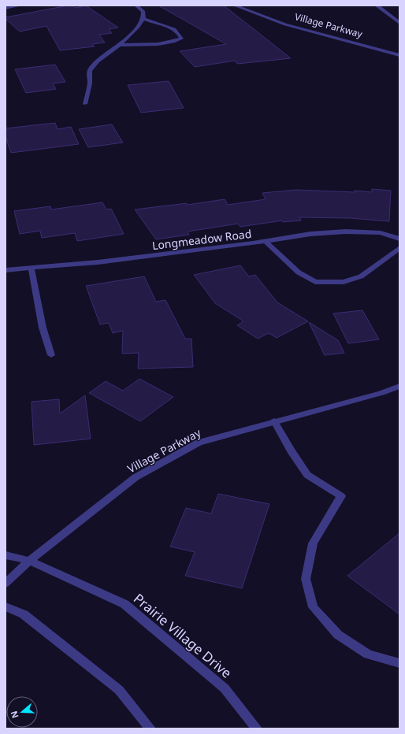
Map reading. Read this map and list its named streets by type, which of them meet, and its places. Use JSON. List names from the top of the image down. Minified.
{"streets":{"street":["Village Parkway","Longmeadow Road","Prairie Village Drive"]},"crossings":[["Village Parkway","Prairie Village Drive"]],"north":"left"}
